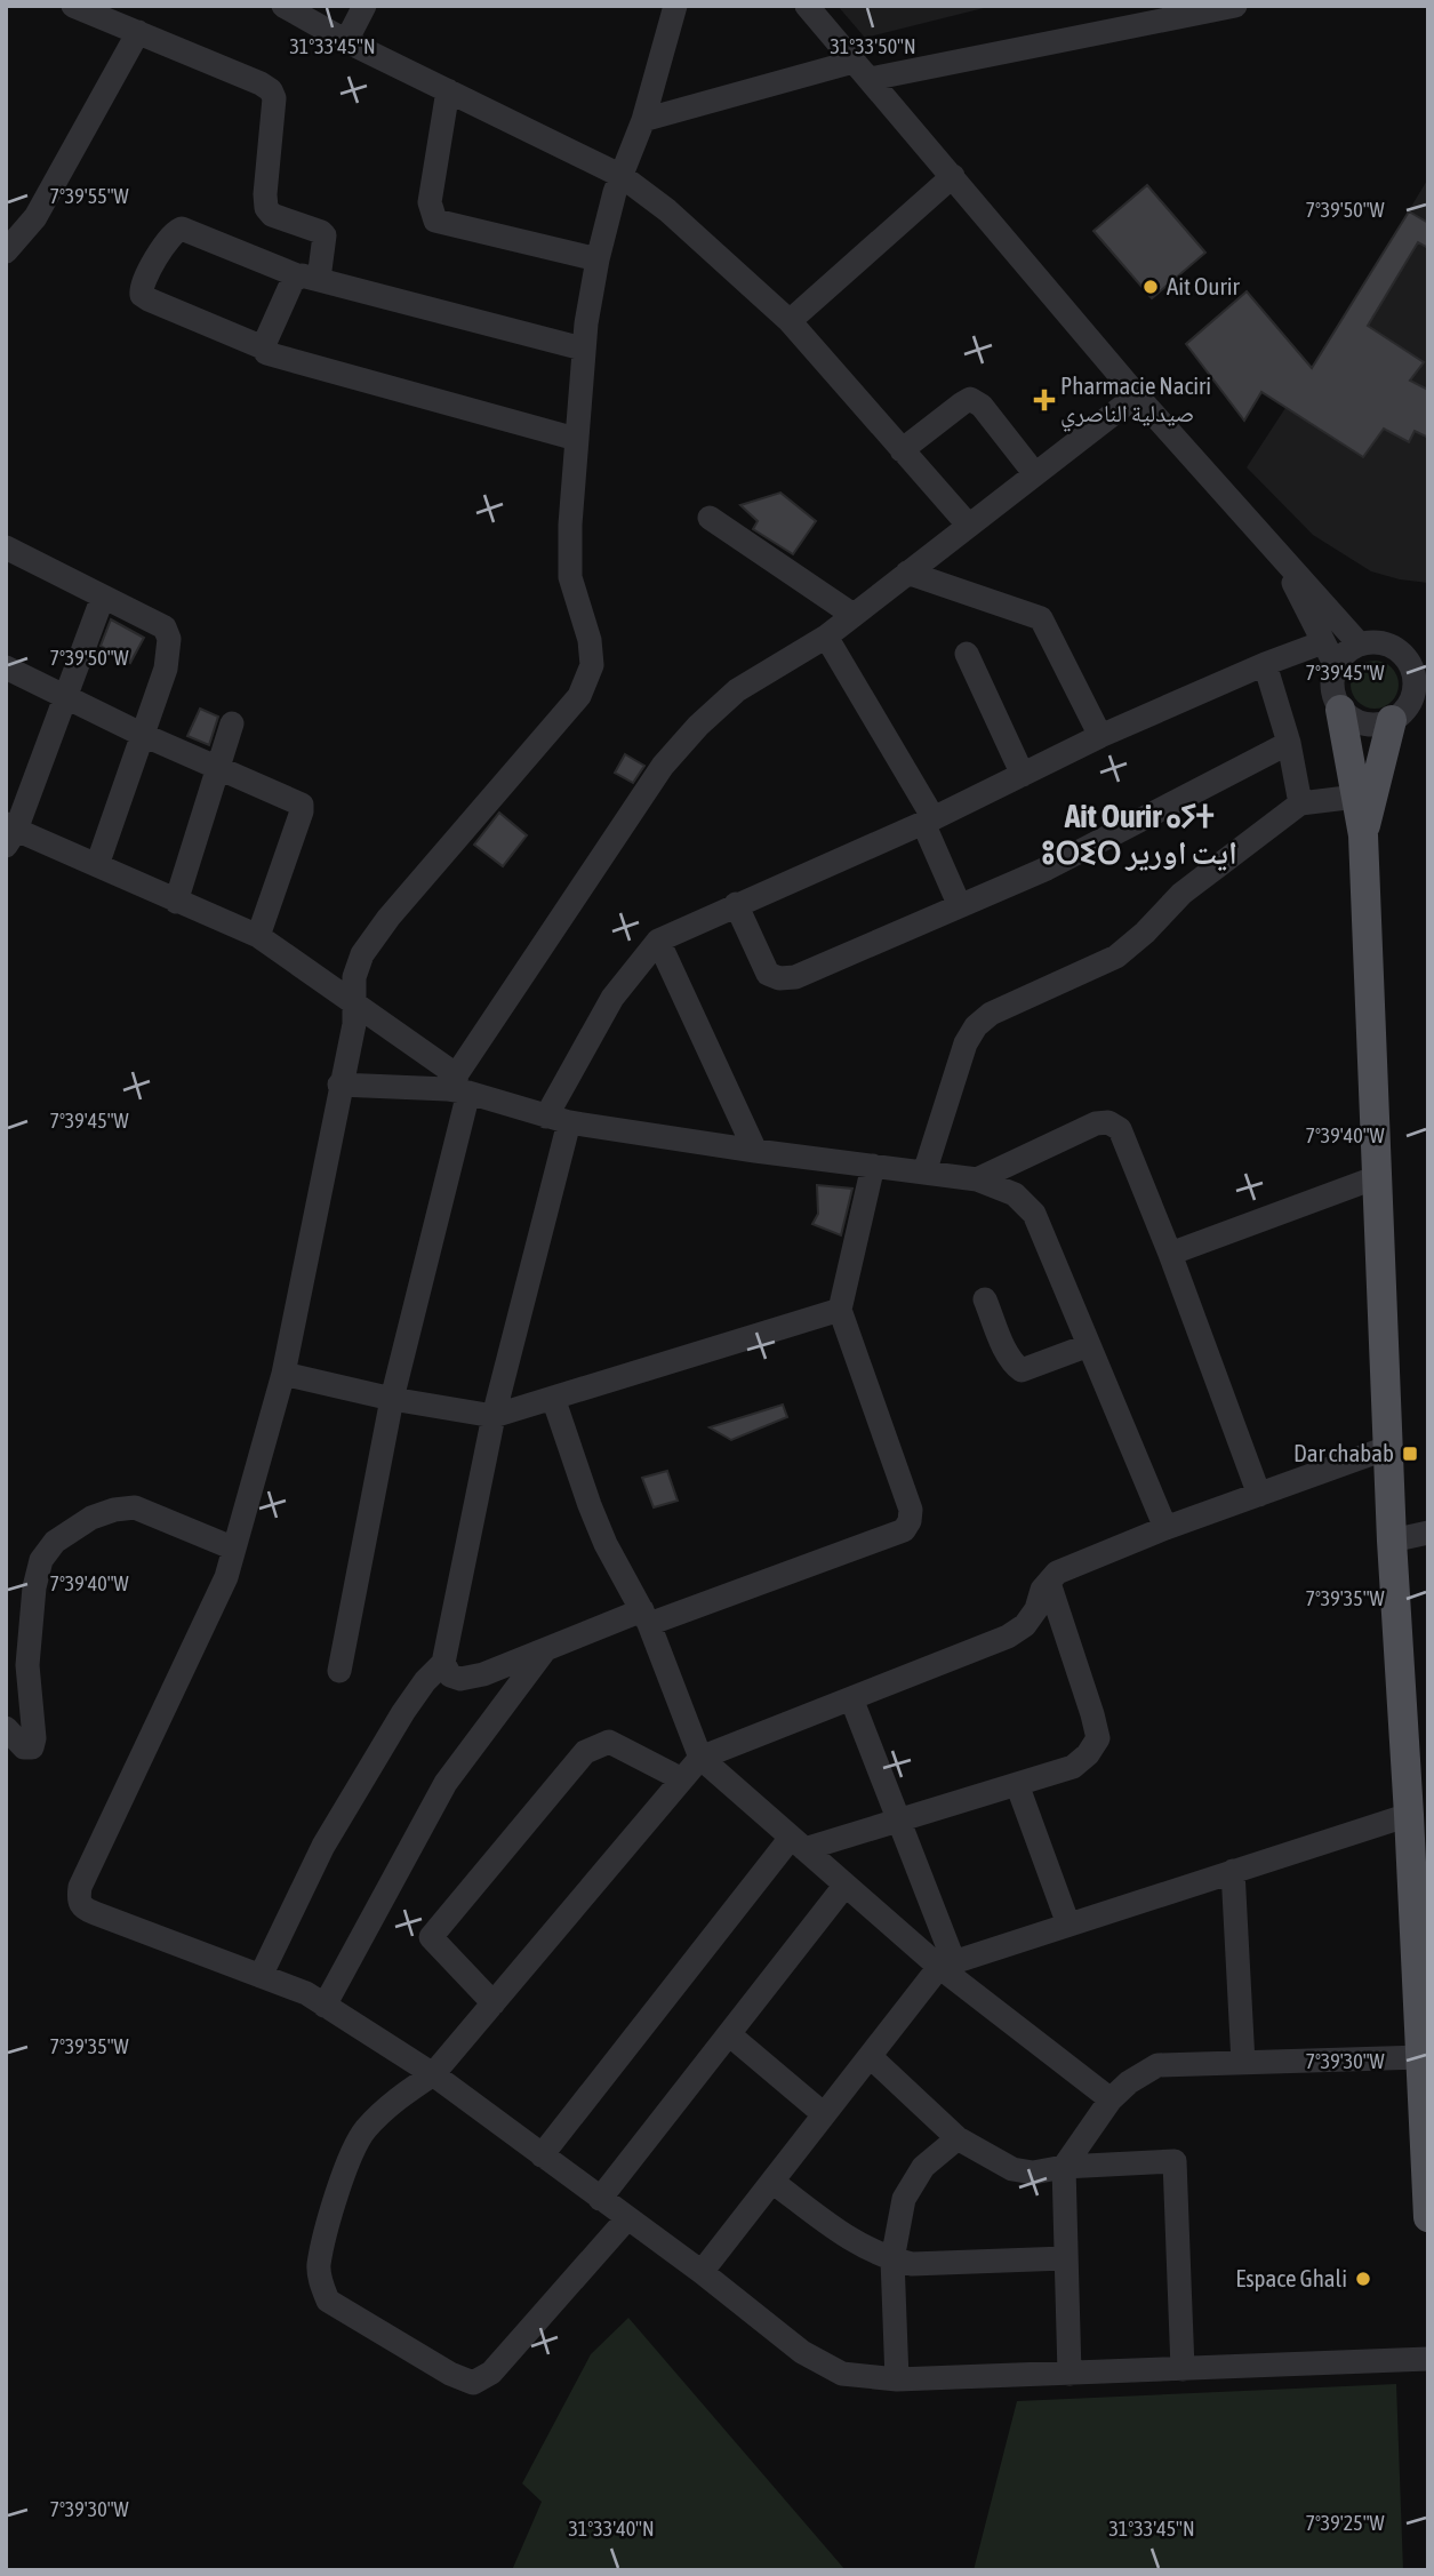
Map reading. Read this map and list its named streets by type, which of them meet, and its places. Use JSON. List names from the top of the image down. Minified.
{"districts":["Ait Ourir ⴰⵢⵜ ⵓⵔⵉⵔ ايت اورير"],"places":{"other":["Ait Ourir","Espace Ghali"],"health":["Pharmacie Naciri صيدلية الناصري"],"transit":["Dar chabab"]},"coordinates":["31°33'45\"N","31°33'50\"N","7°39'55\"W","7°39'50\"W","7°39'45\"W","7°39'40\"W","7°39'35\"W","7°39'30\"W","7°39'25\"W","31°33'40\"N"]}
